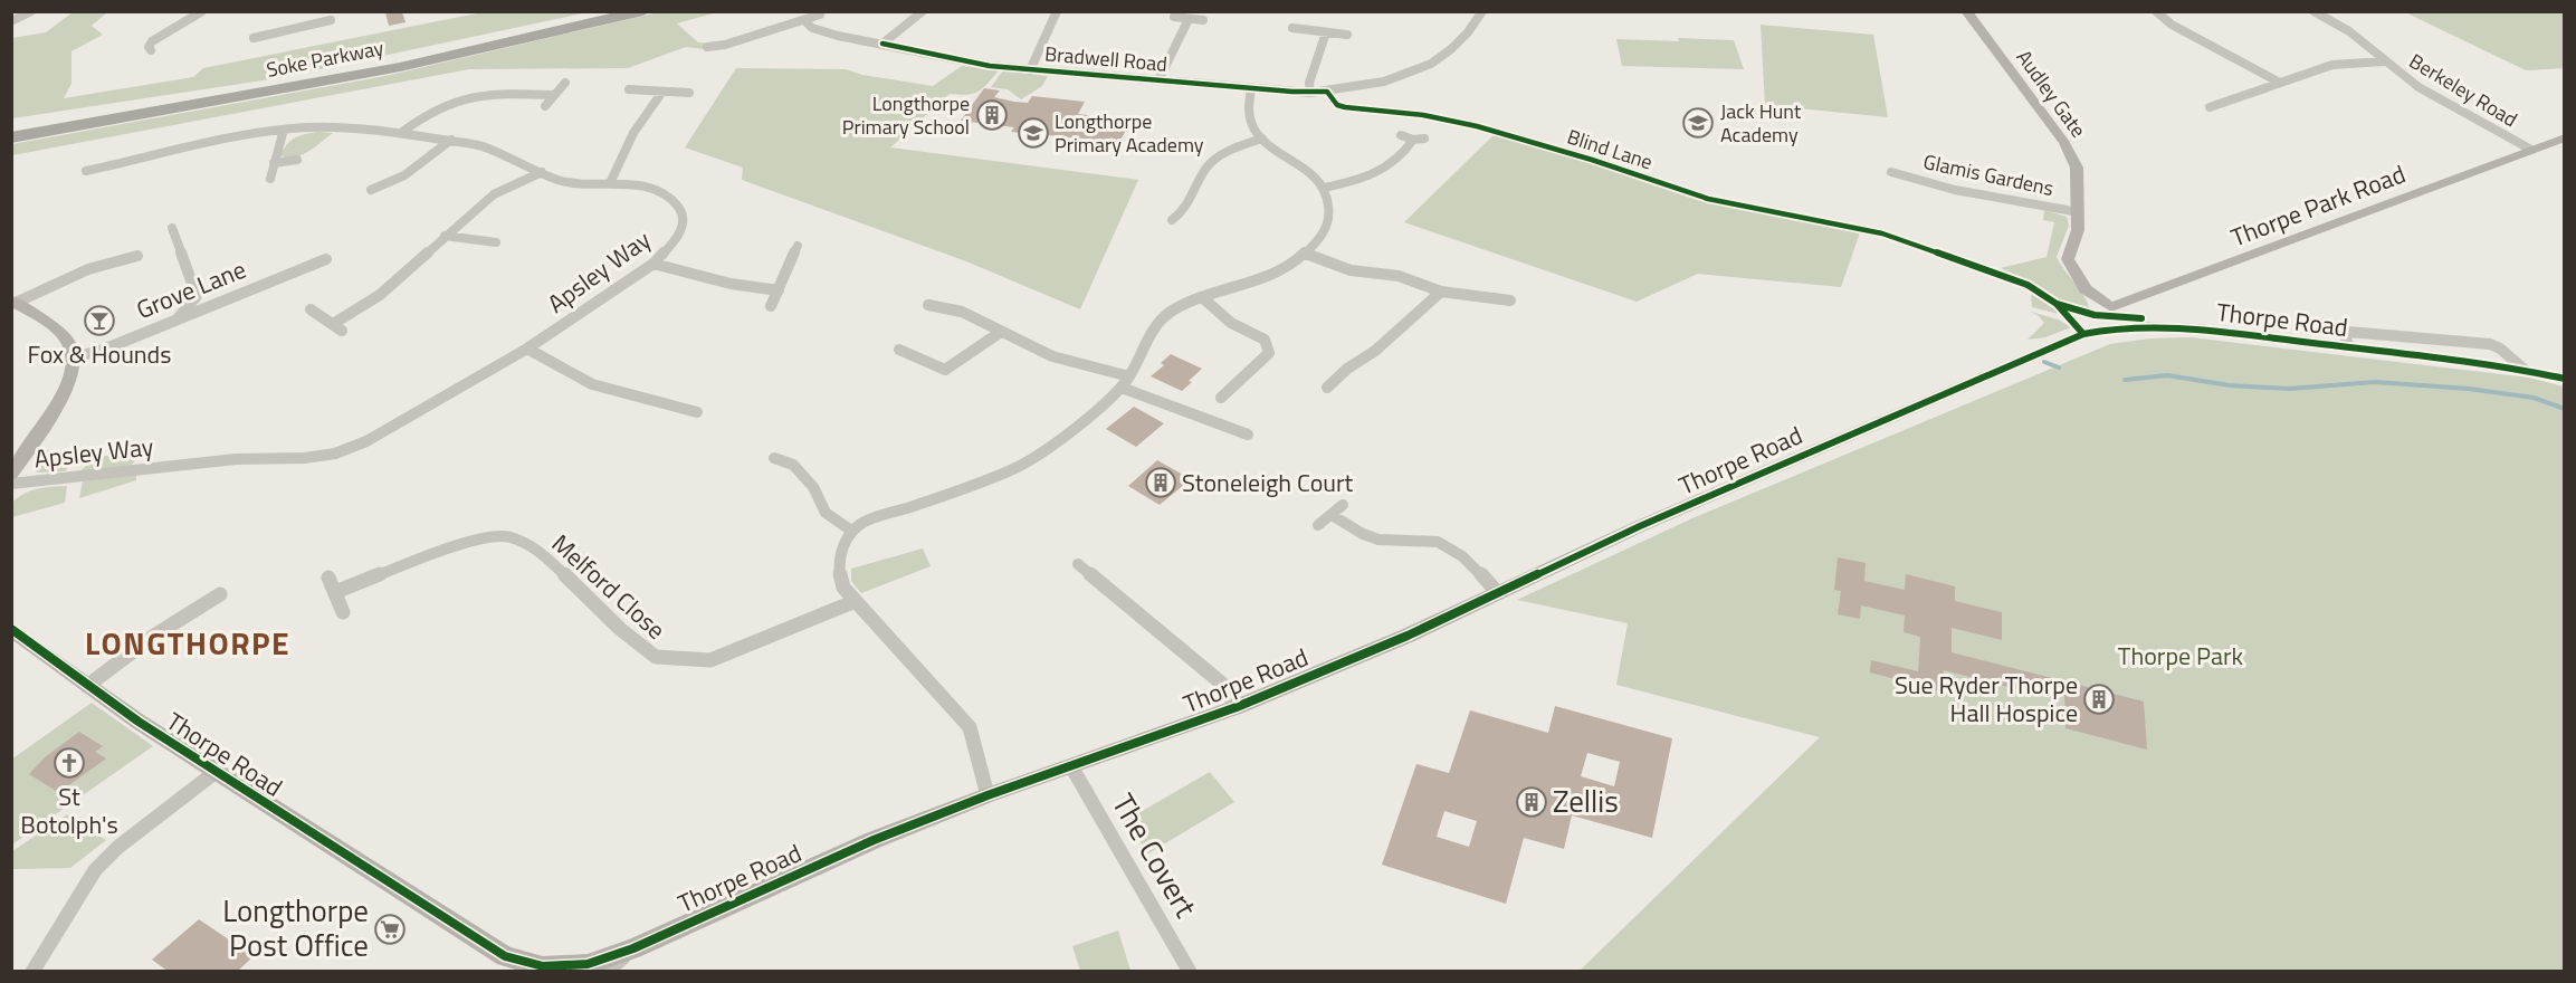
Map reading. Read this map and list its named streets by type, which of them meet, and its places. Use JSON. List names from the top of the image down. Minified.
{"streets":{"highway":["Soke Parkway"],"street":["Bradwell Road","Berkeley Road","Audley Gate","Glamis Gardens","Thorpe Park Road","Apsley Way","Grove Lane","Thorpe Road","Melford Close","The Covert"],"cycle path":["Blind Lane"]},"crossings":[["Berkeley Road","Thorpe Park Road"],["Audley Gate","Glamis Gardens"],["Audley Gate","Thorpe Park Road"],["Thorpe Road","The Covert"]],"districts":["LONGTHORPE"],"parks":["Thorpe Park"],"places":{"building":["Longthorpe Primary School","Stoneleigh Court","Sue Ryder Thorpe Hall Hospice","Zellis"],"school or university":["Jack Hunt Academy","Longthorpe Primary Academy"],"bar":["Fox & Hounds"],"church":["St Botolph's"],"supermarket":["Longthorpe Post Office"]}}
